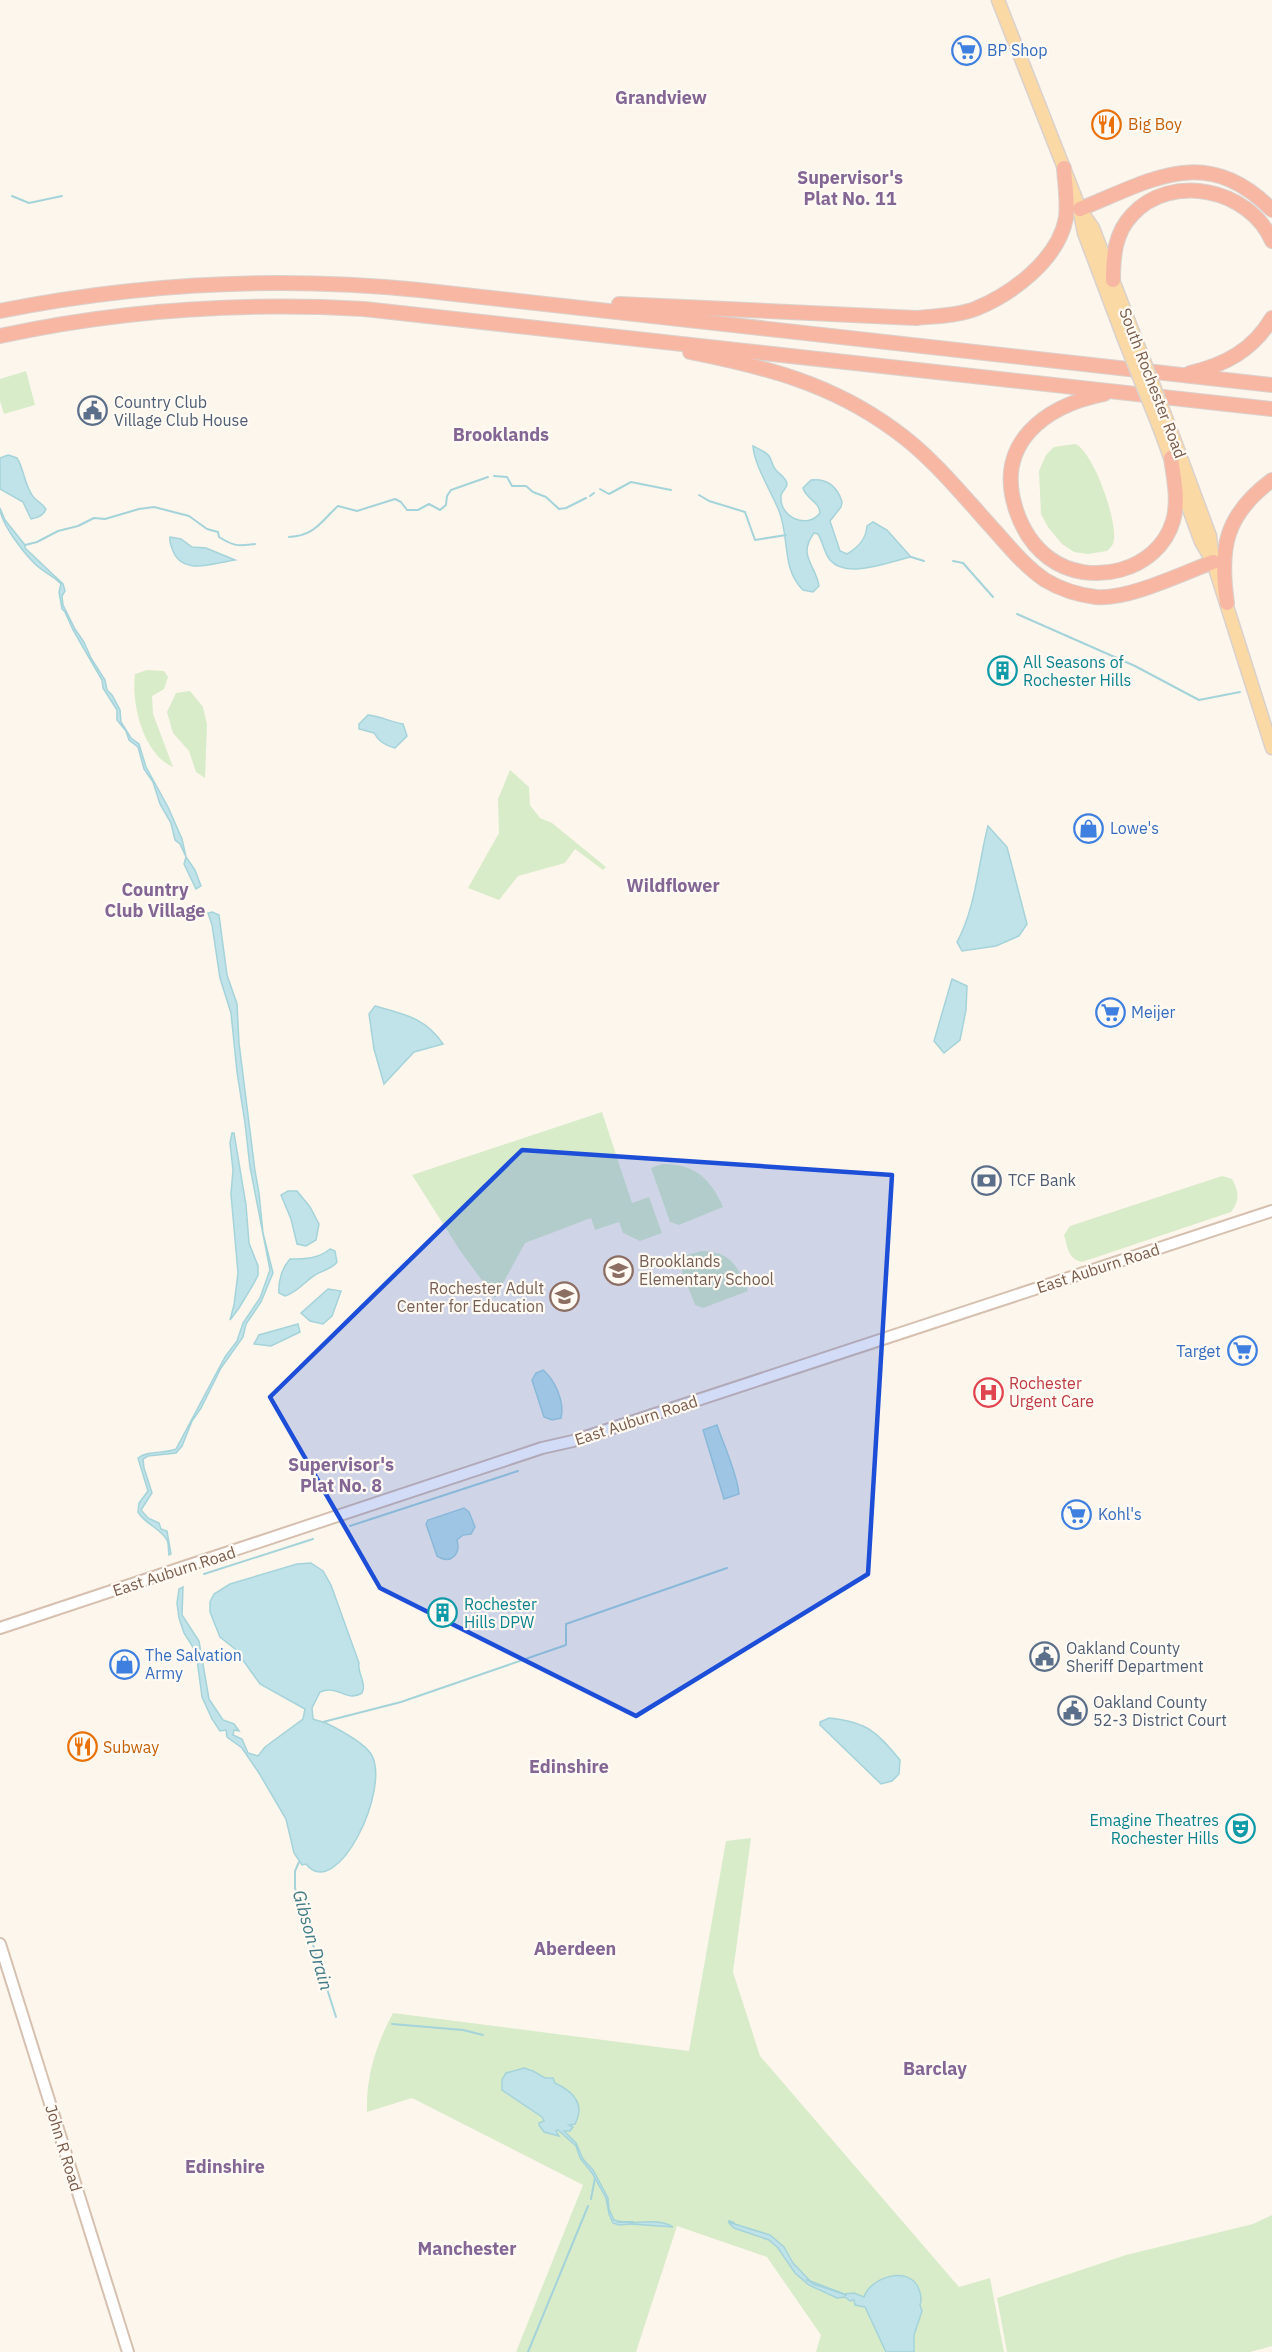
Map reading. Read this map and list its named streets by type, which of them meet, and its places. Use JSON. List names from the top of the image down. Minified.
{"streets":{"main road":["South Rochester Road","East Auburn Road","John R Road"]},"districts":["Grandview","Supervisor's Plat No. 11","Brooklands","Wildflower","Country Club Village","Supervisor's Plat No. 8","Edinshire","Aberdeen","Barclay","Edinshire","Manchester"],"water":["Gibson Drain"],"places":{"supermarket":["BP Shop","Meijer","Target","Kohl's"],"restaurant":["Big Boy","Subway"],"public building":["Country Club Village Club House","Oakland County Sheriff Department","Oakland County 52-3 District Court"],"building":["All Seasons of Rochester Hills","Rochester Hills DPW"],"shop":["Lowe's","The Salvation Army"],"bank":["TCF Bank"],"school or university":["Brooklands Elementary School","Rochester Adult Center for Education"],"hospital":["Rochester Urgent Care"],"theatre":["Emagine Theatres Rochester Hills"]}}
